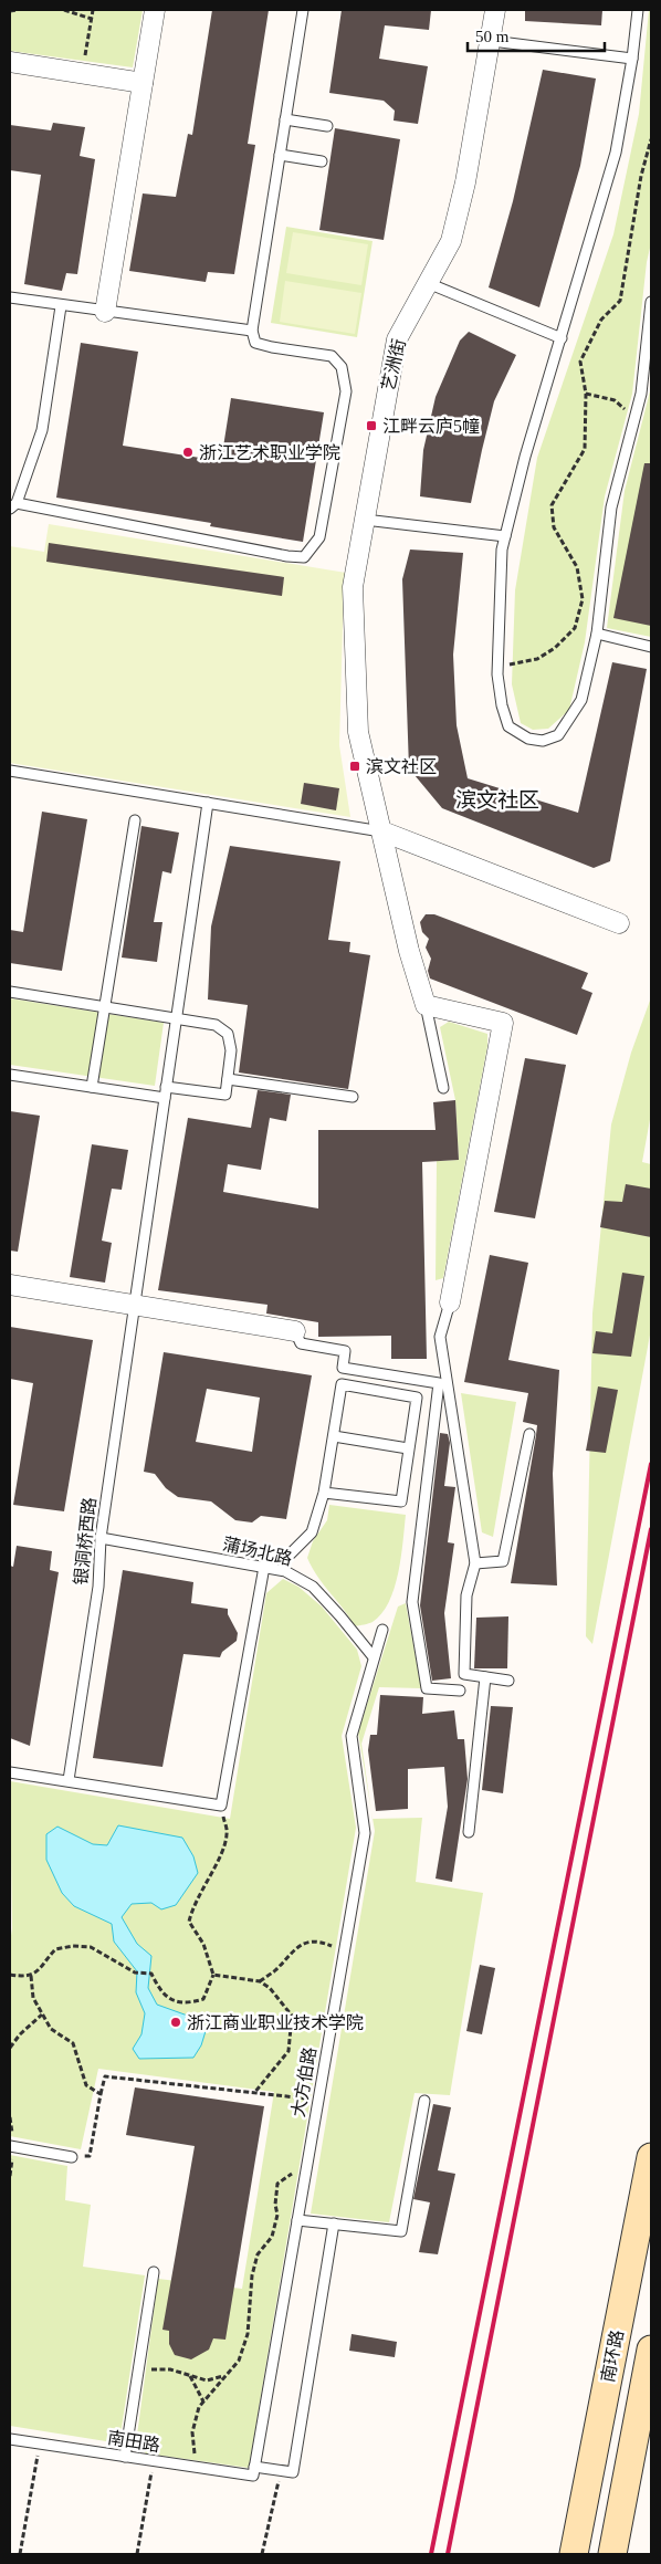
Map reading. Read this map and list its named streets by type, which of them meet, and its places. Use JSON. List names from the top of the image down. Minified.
{"streets":{"main road":["南环路"],"street":["艺洲街"],"lane":["银洞桥西路","蒲场北路","大方伯路","南田路"]},"crossings":[["银洞桥西路","蒲场北路"],["蒲场北路","大方伯路"],["大方伯路","南田路"]],"districts":["滨文社区"],"places":{"transit":["江畔云庐5幢","滨文社区"],"other":["浙江艺术职业学院","浙江商业职业技术学院"]},"scale_bar":"50 m"}
